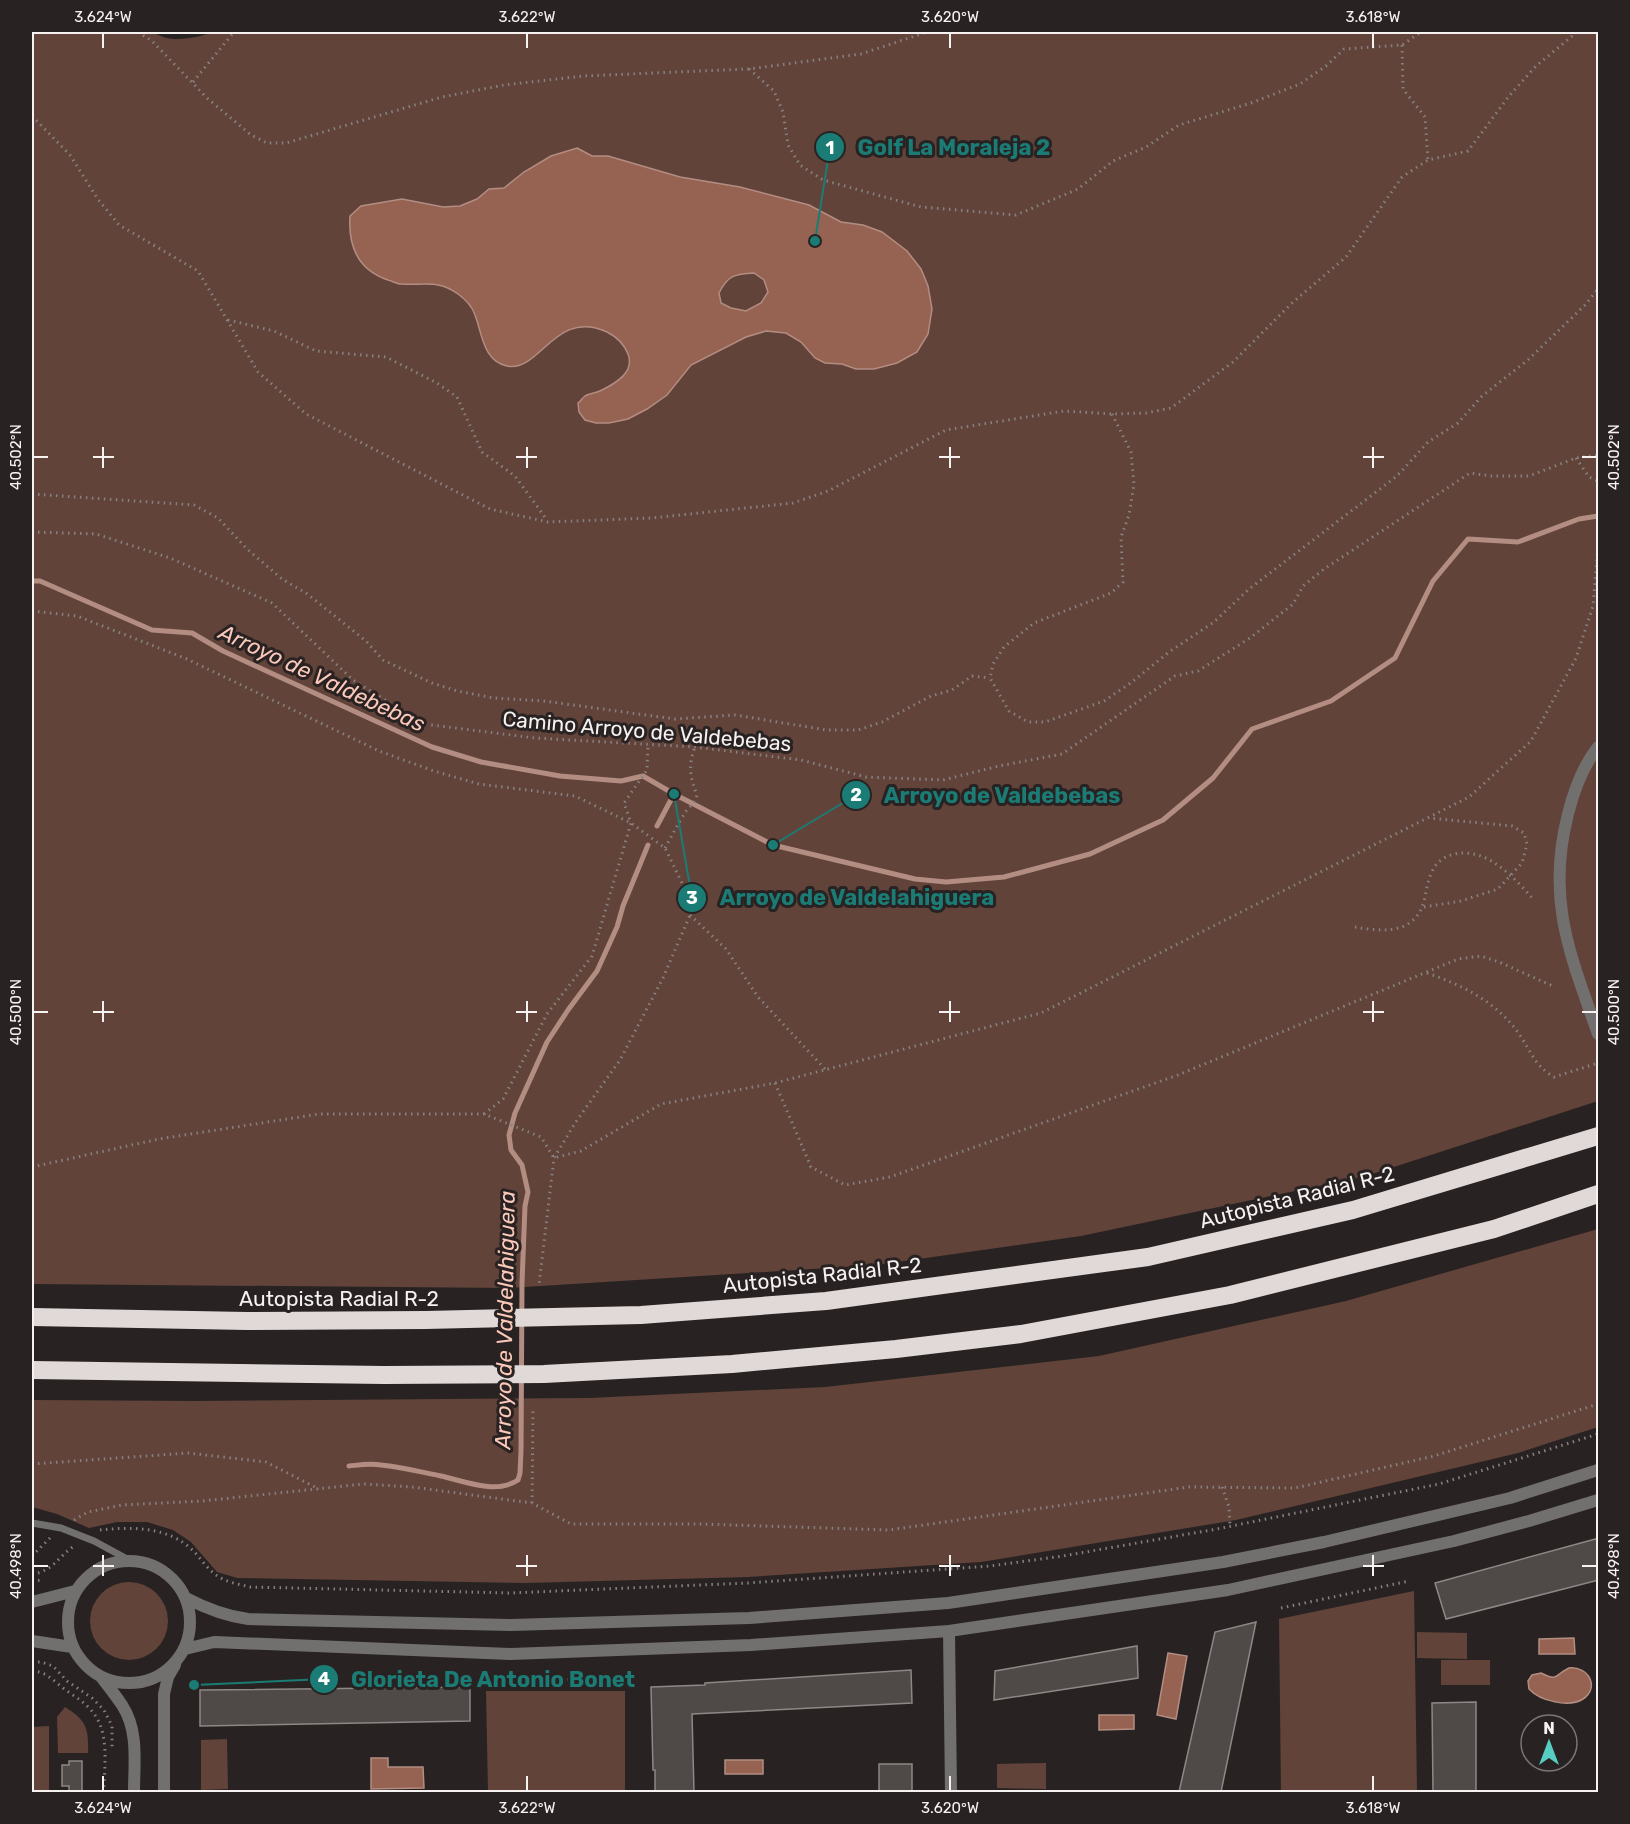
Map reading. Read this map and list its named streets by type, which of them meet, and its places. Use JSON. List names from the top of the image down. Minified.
{"streets":{"highway":["Autopista Radial R-2"],"path":["Camino Arroyo de Valdebebas"]},"water":["Arroyo de Valdebebas","Arroyo de Valdelahiguera"],"places":["Golf La Moraleja 2","Arroyo de Valdelahiguera","Arroyo de Valdebebas","Glorieta De Antonio Bonet"],"north":"top","coordinates":["3.624°W","3.622°W","3.620°W","3.618°W","40.502°N","40.500°N","40.498°N"]}
